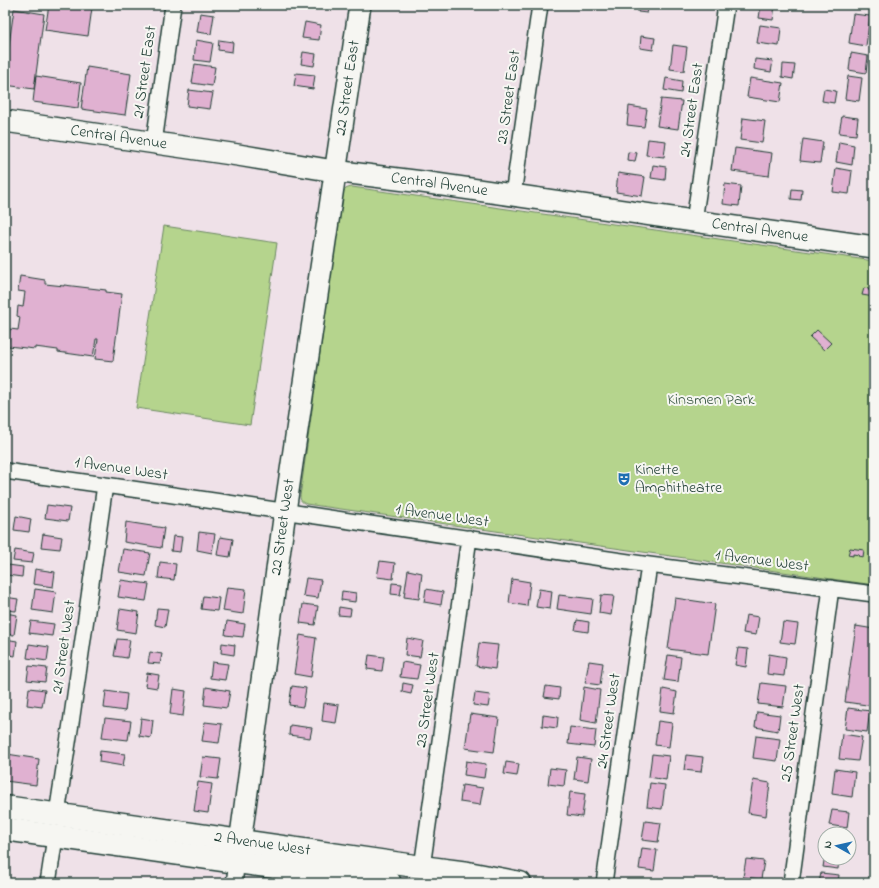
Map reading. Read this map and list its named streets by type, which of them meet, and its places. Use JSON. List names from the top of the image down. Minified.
{"streets":{"highway":["2 Avenue West"],"street":["21 Street East","22 Street East","23 Street East","24 Street East","Central Avenue","1 Avenue West","22 Street West","21 Street West","23 Street West","24 Street West","25 Street West"]},"crossings":[["21 Street East","Central Avenue"],["22 Street East","Central Avenue"],["22 Street East","22 Street West"],["23 Street East","Central Avenue"],["24 Street East","Central Avenue"],["Central Avenue","22 Street West"],["1 Avenue West","22 Street West"],["1 Avenue West","21 Street West"],["1 Avenue West","23 Street West"],["1 Avenue West","24 Street West"],["1 Avenue West","25 Street West"],["22 Street West","2 Avenue West"],["21 Street West","2 Avenue West"],["23 Street West","2 Avenue West"]],"parks":["Kinsmen Park"],"places":{"theatre":["Kinette Amphitheatre"]},"north":"left"}
